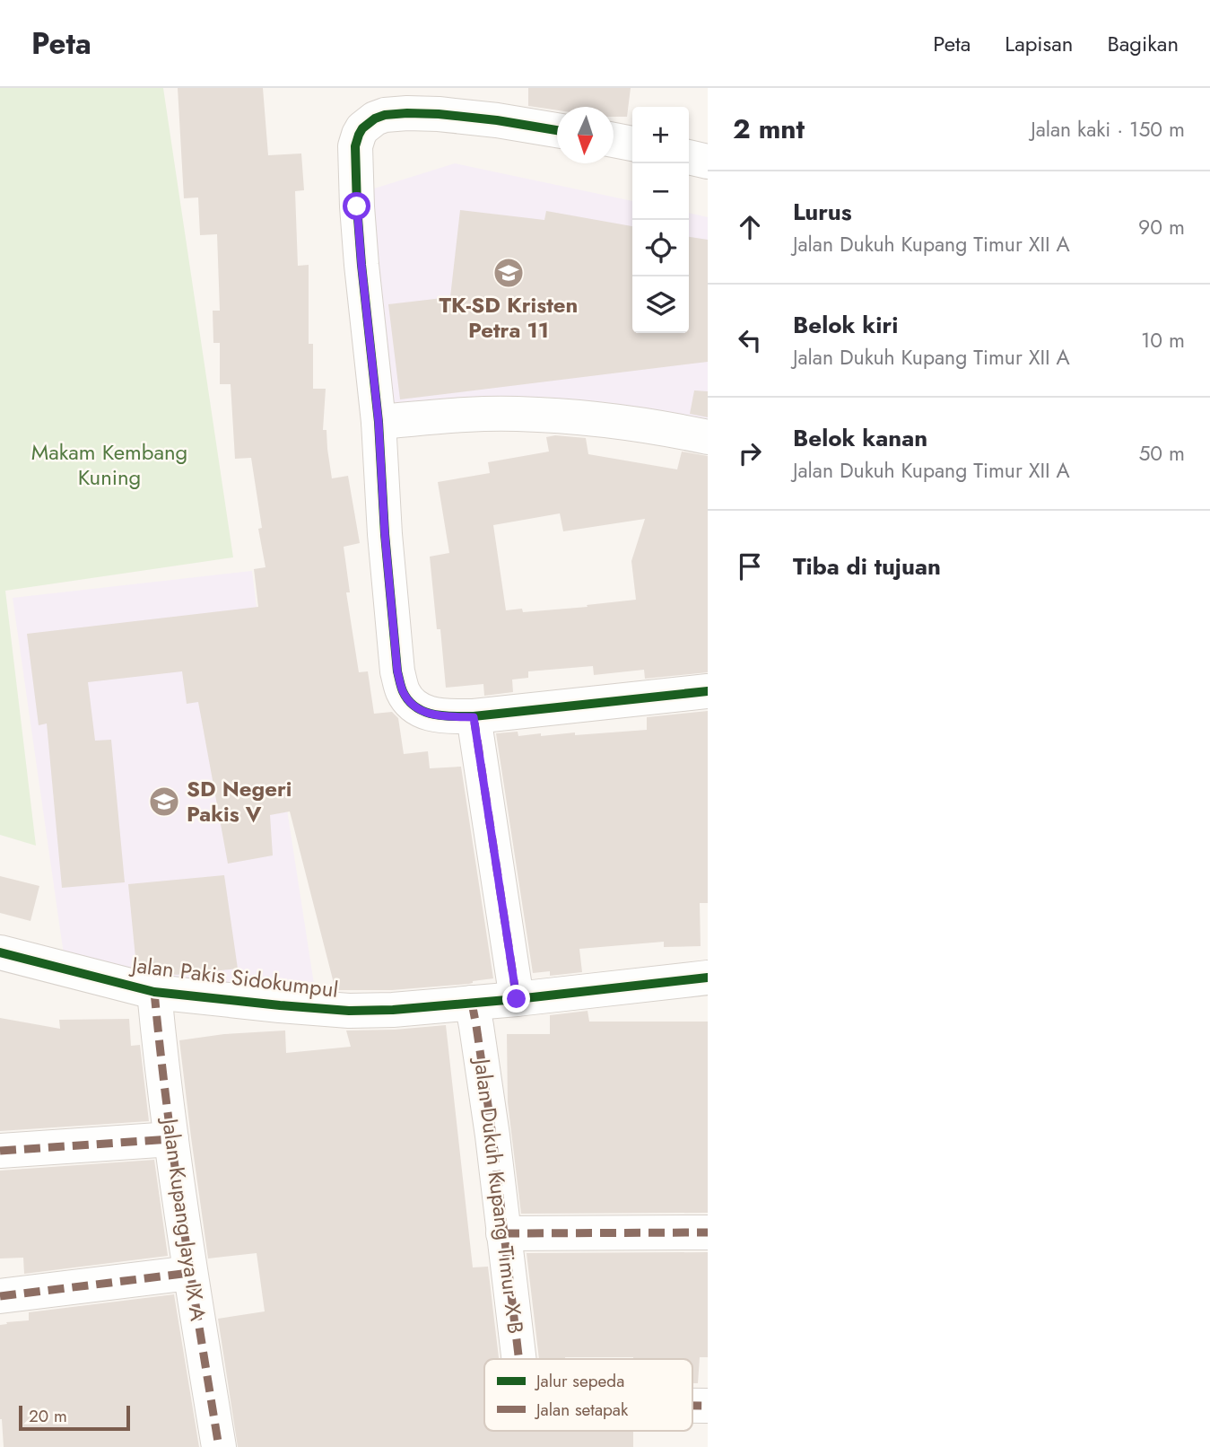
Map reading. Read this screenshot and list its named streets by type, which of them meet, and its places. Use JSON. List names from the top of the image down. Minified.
{"streets":{"street":["Jalan Pakis Sidokumpul","Jalan Dukuh Kupang Timur X B","Jalan Kupang Jaya IX A"]},"crossings":[["Jalan Pakis Sidokumpul","Jalan Dukuh Kupang Timur X B"],["Jalan Pakis Sidokumpul","Jalan Kupang Jaya IX A"]],"parks":["Makam Kembang Kuning"],"places":{"school or university":["TK-SD Kristen Petra 11","SD Negeri Pakis V"]},"legend":["Jalur sepeda","Jalan setapak"],"scale_bar":"20 m","north":"bottom","page":{"header":"Peta","nav":["Peta","Lapisan","Bagikan"],"heading":["2 mnt","Jalan kaki · 150 m"],"map_buttons":["+","−"],"list":[["Lurus","Jalan Dukuh Kupang Timur XII A","90 m"],["Belok kiri","Jalan Dukuh Kupang Timur XII A","10 m"],["Belok kanan","Jalan Dukuh Kupang Timur XII A","50 m"],"Tiba di tujuan"],"scale":"20 m"}}
